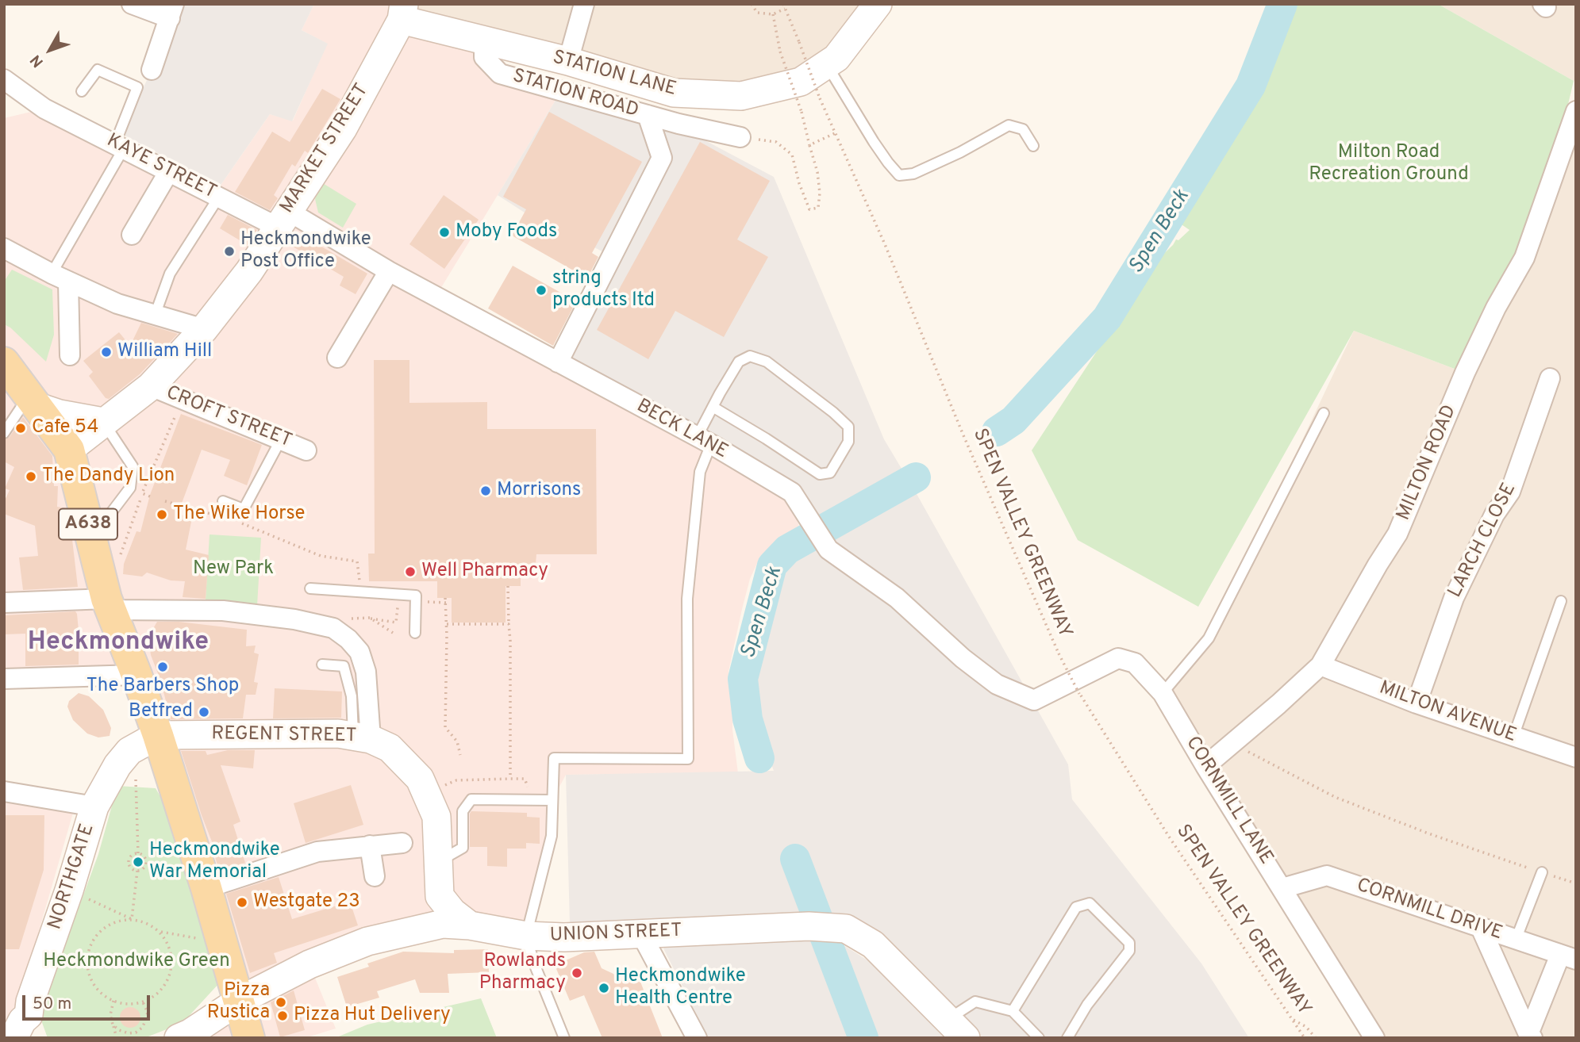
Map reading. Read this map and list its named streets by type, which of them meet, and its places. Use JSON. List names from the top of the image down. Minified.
{"streets":{"main road":["A638"],"street":["STATION LANE","STATION ROAD","MARKET STREET","KAYE STREET","CROFT STREET","BECK LANE","MILTON ROAD","LARCH CLOSE","MILTON AVENUE","REGENT STREET","CORNMILL LANE","NORTHGATE","CORNMILL DRIVE","UNION STREET"],"path":["SPEN VALLEY GREENWAY"]},"crossings":[["STATION LANE","STATION ROAD"],["MARKET STREET","KAYE STREET"],["MARKET STREET","CROFT STREET"],["MARKET STREET","BECK LANE"],["MARKET STREET","A638"],["KAYE STREET","BECK LANE"],["BECK LANE","CORNMILL LANE"],["MILTON ROAD","MILTON AVENUE"],["MILTON ROAD","CORNMILL LANE"],["A638","REGENT STREET"],["A638","NORTHGATE"],["A638","UNION STREET"],["LARCH CLOSE","MILTON AVENUE"],["REGENT STREET","NORTHGATE"],["REGENT STREET","UNION STREET"],["CORNMILL LANE","CORNMILL DRIVE"]],"districts":["Heckmondwike"],"water":["Spen Beck"],"parks":["Milton Road Recreation Ground","New Park","Heckmondwike Green"],"places":["Moby Foods","Heckmondwike Post Office","string products ltd","William Hill","Cafe 54","The Dandy Lion","Morrisons","The Wike Horse","Well Pharmacy","The Barbers Shop","Betfred","Heckmondwike War Memorial","Westgate 23","Rowlands Pharmacy","Heckmondwike Health Centre","Pizza Rustica","Pizza Hut Delivery"],"scale_bar":"50 m","north":"bottom left"}
